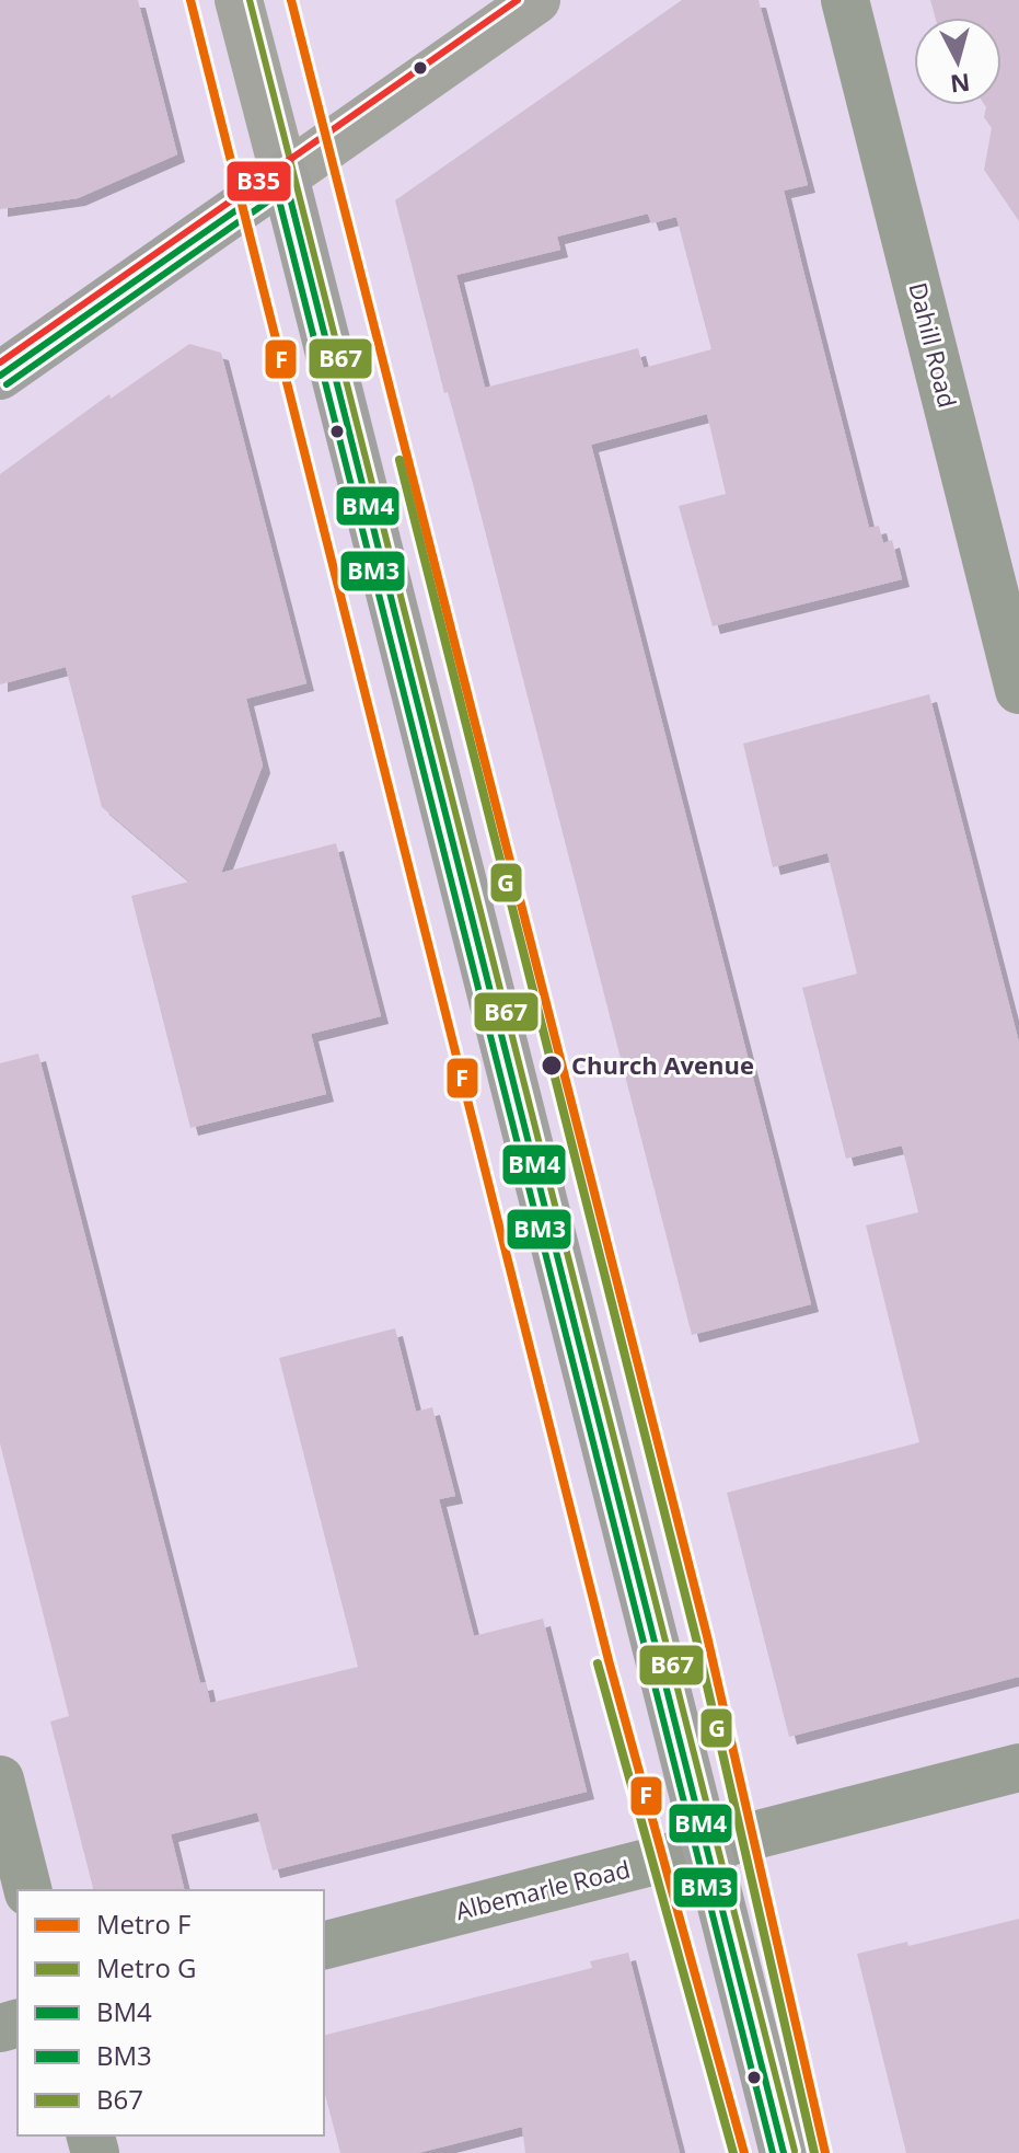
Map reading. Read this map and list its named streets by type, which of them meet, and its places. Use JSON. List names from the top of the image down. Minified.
{"streets":{"street":["Dahill Road","Albemarle Road"]},"places":["Church Avenue"],"lines":["metro line F","transit line B67","transit line B35","transit line BM4","transit line BM3","metro line G"],"legend":["Metro F","Metro G","BM4","BM3","B67"],"north":"bottom"}
